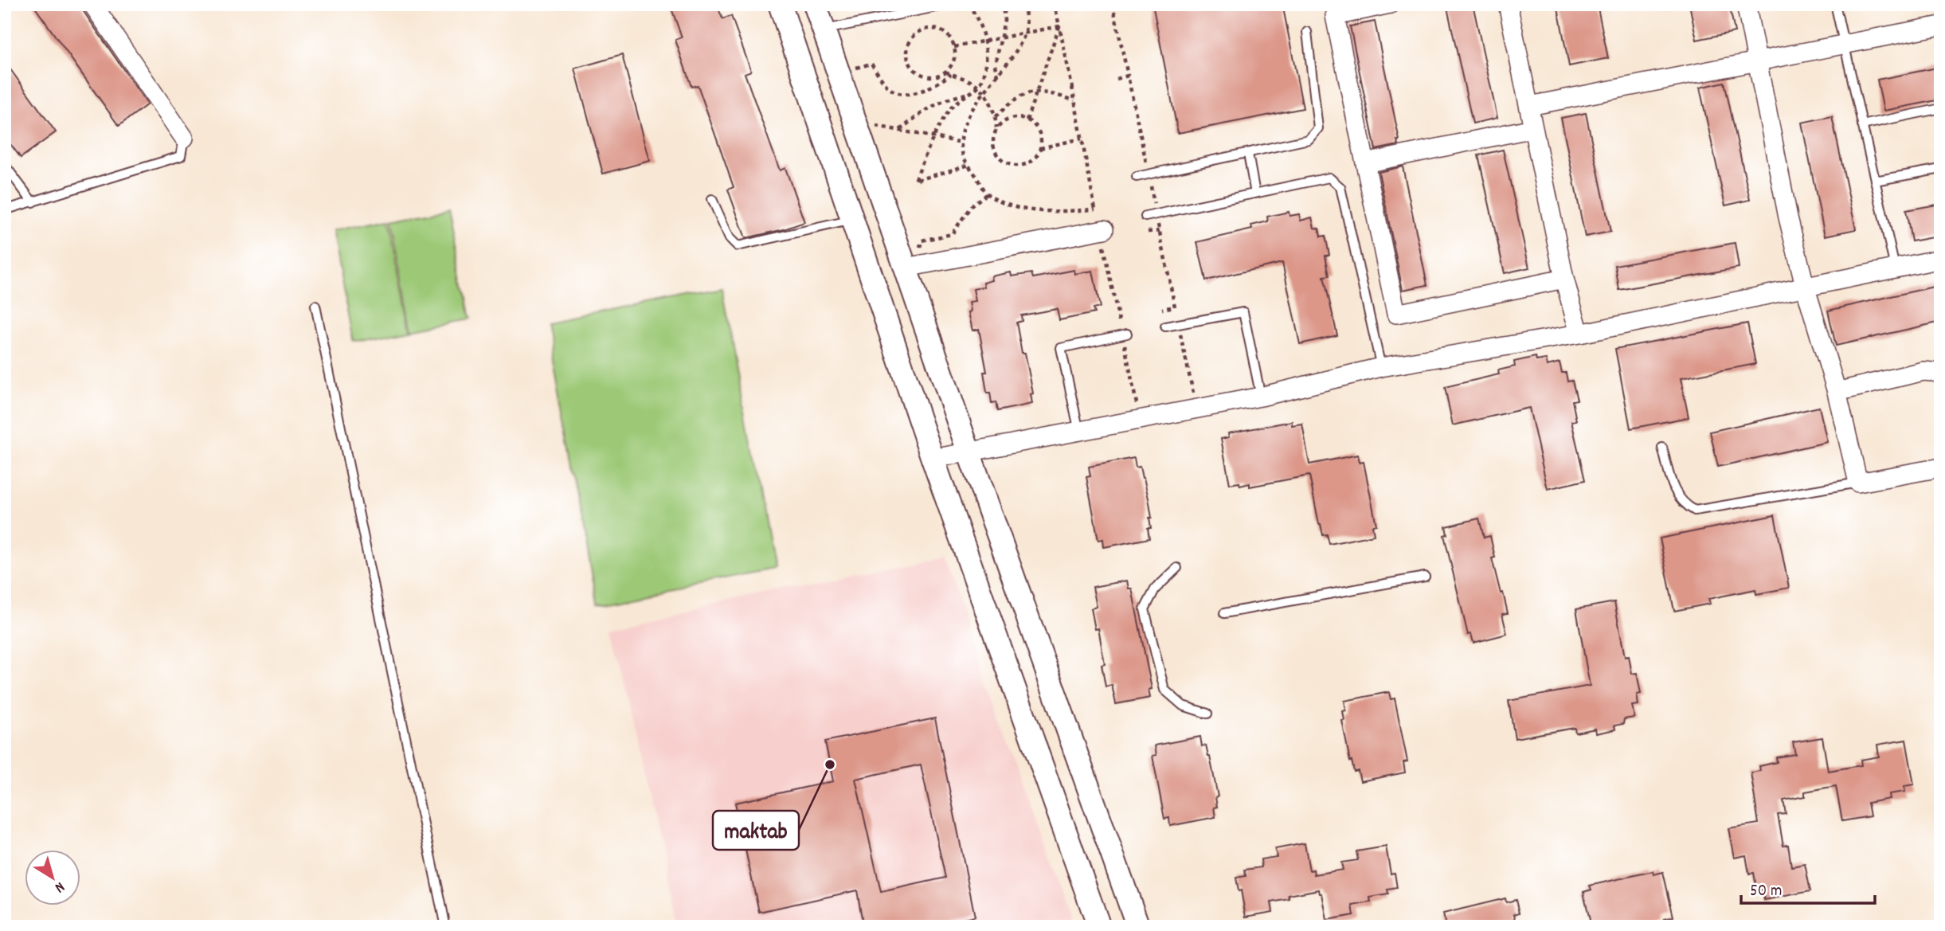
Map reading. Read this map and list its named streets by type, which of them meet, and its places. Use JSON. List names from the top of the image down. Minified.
{"places":["maktab"],"scale_bar":"50 m","north":"bottom right"}
